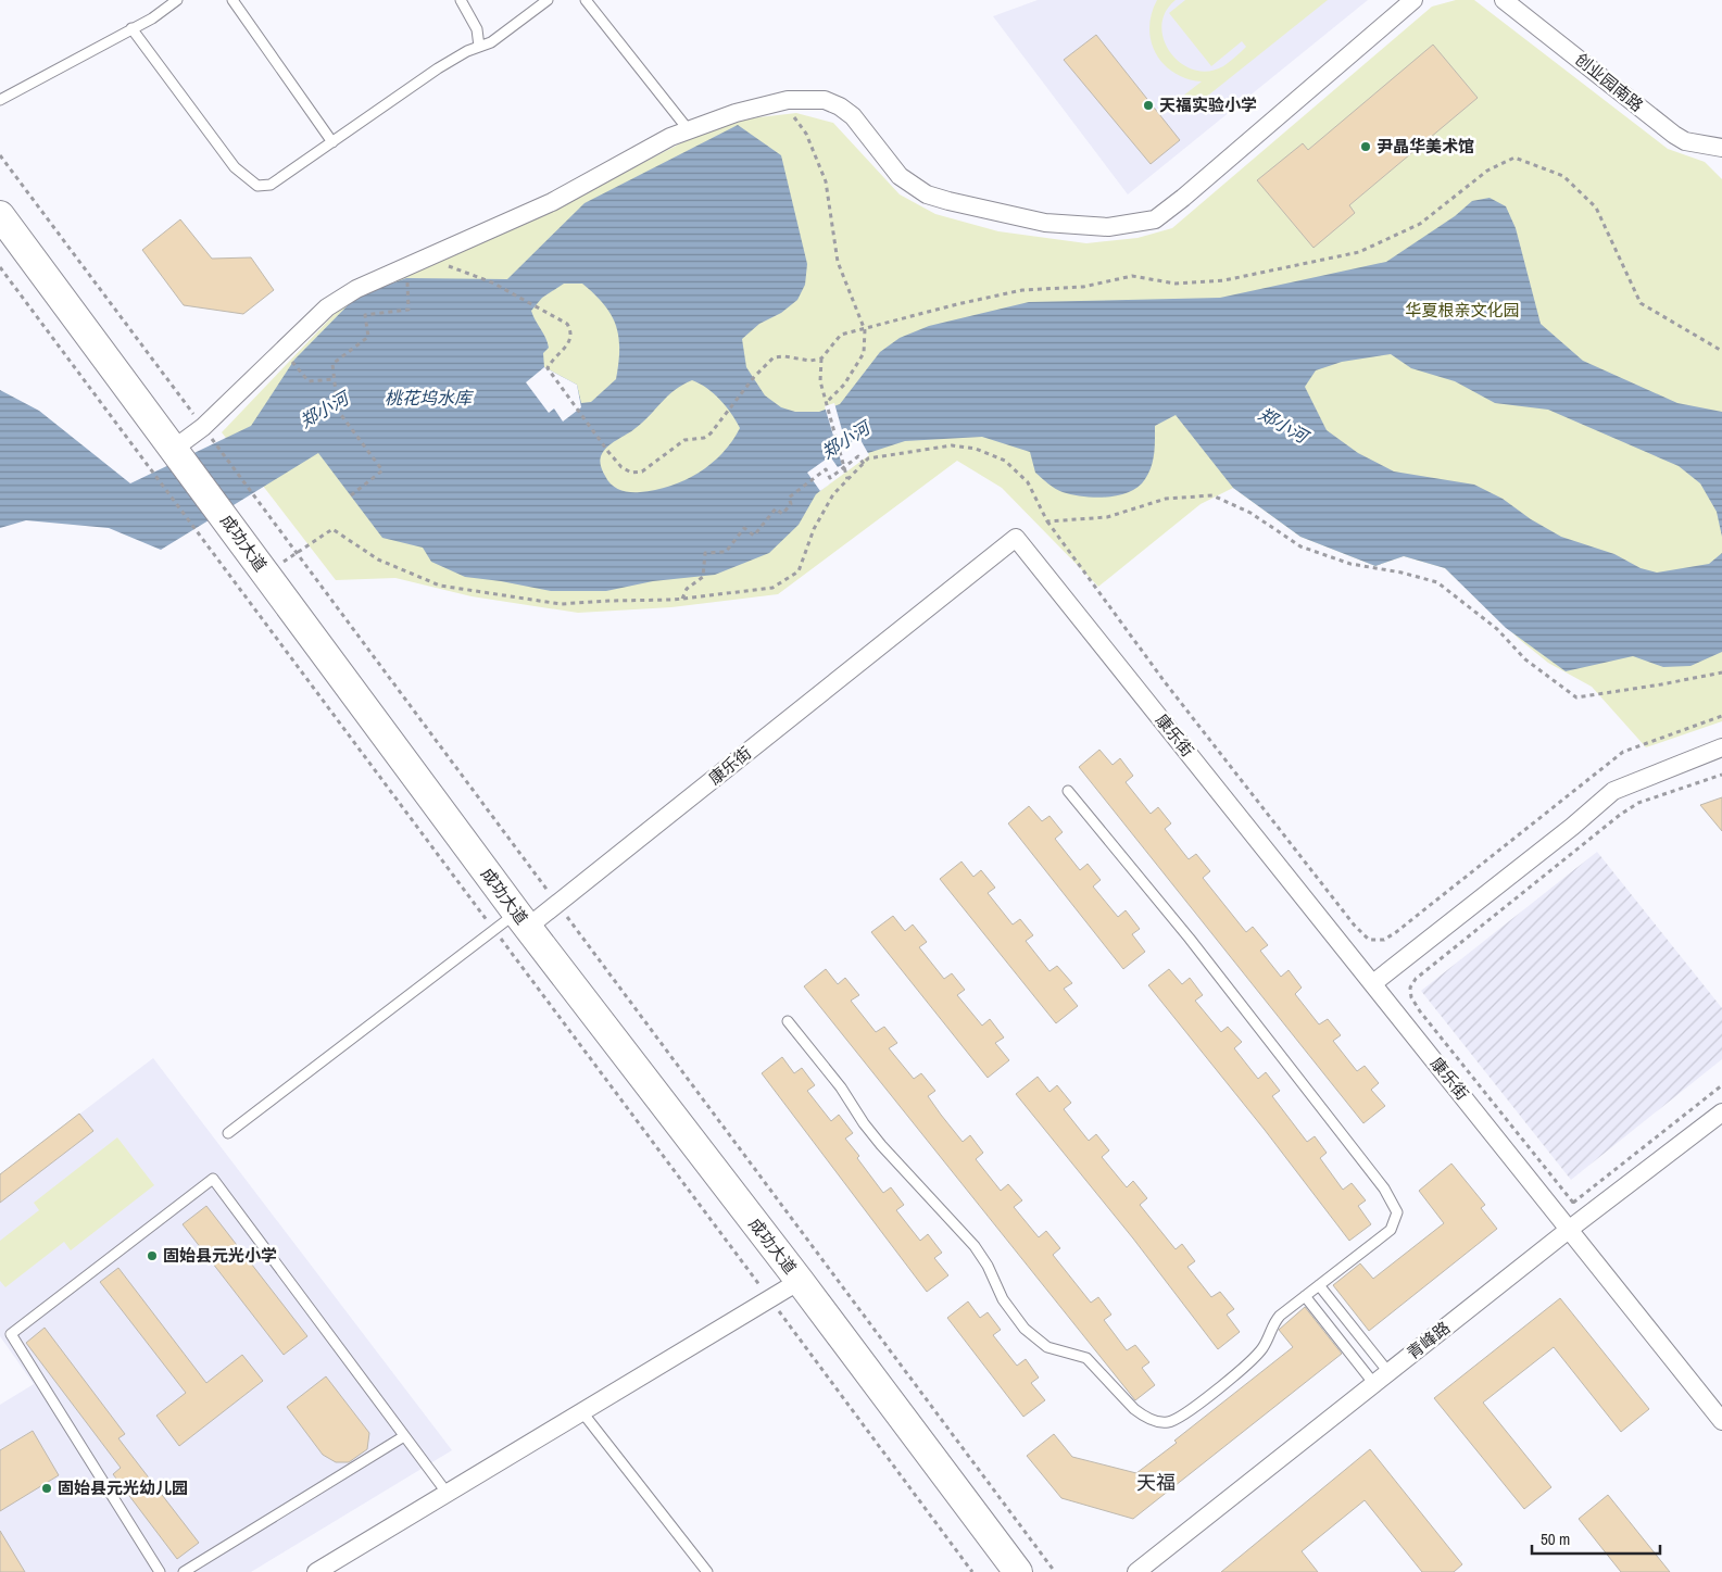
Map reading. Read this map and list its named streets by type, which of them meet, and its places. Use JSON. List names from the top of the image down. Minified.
{"streets":{"main road":["成功大道"],"street":["创业园南路","康乐街","青峰路"]},"crossings":[["成功大道","康乐街"],["康乐街","青峰路"]],"districts":["天福"],"water":["桃花坞水库","郑小河"],"parks":["华夏根亲文化园"],"places":["天福实验小学","尹晶华美术馆","固始县元光小学","固始县元光幼儿园"],"scale_bar":"50 m"}
